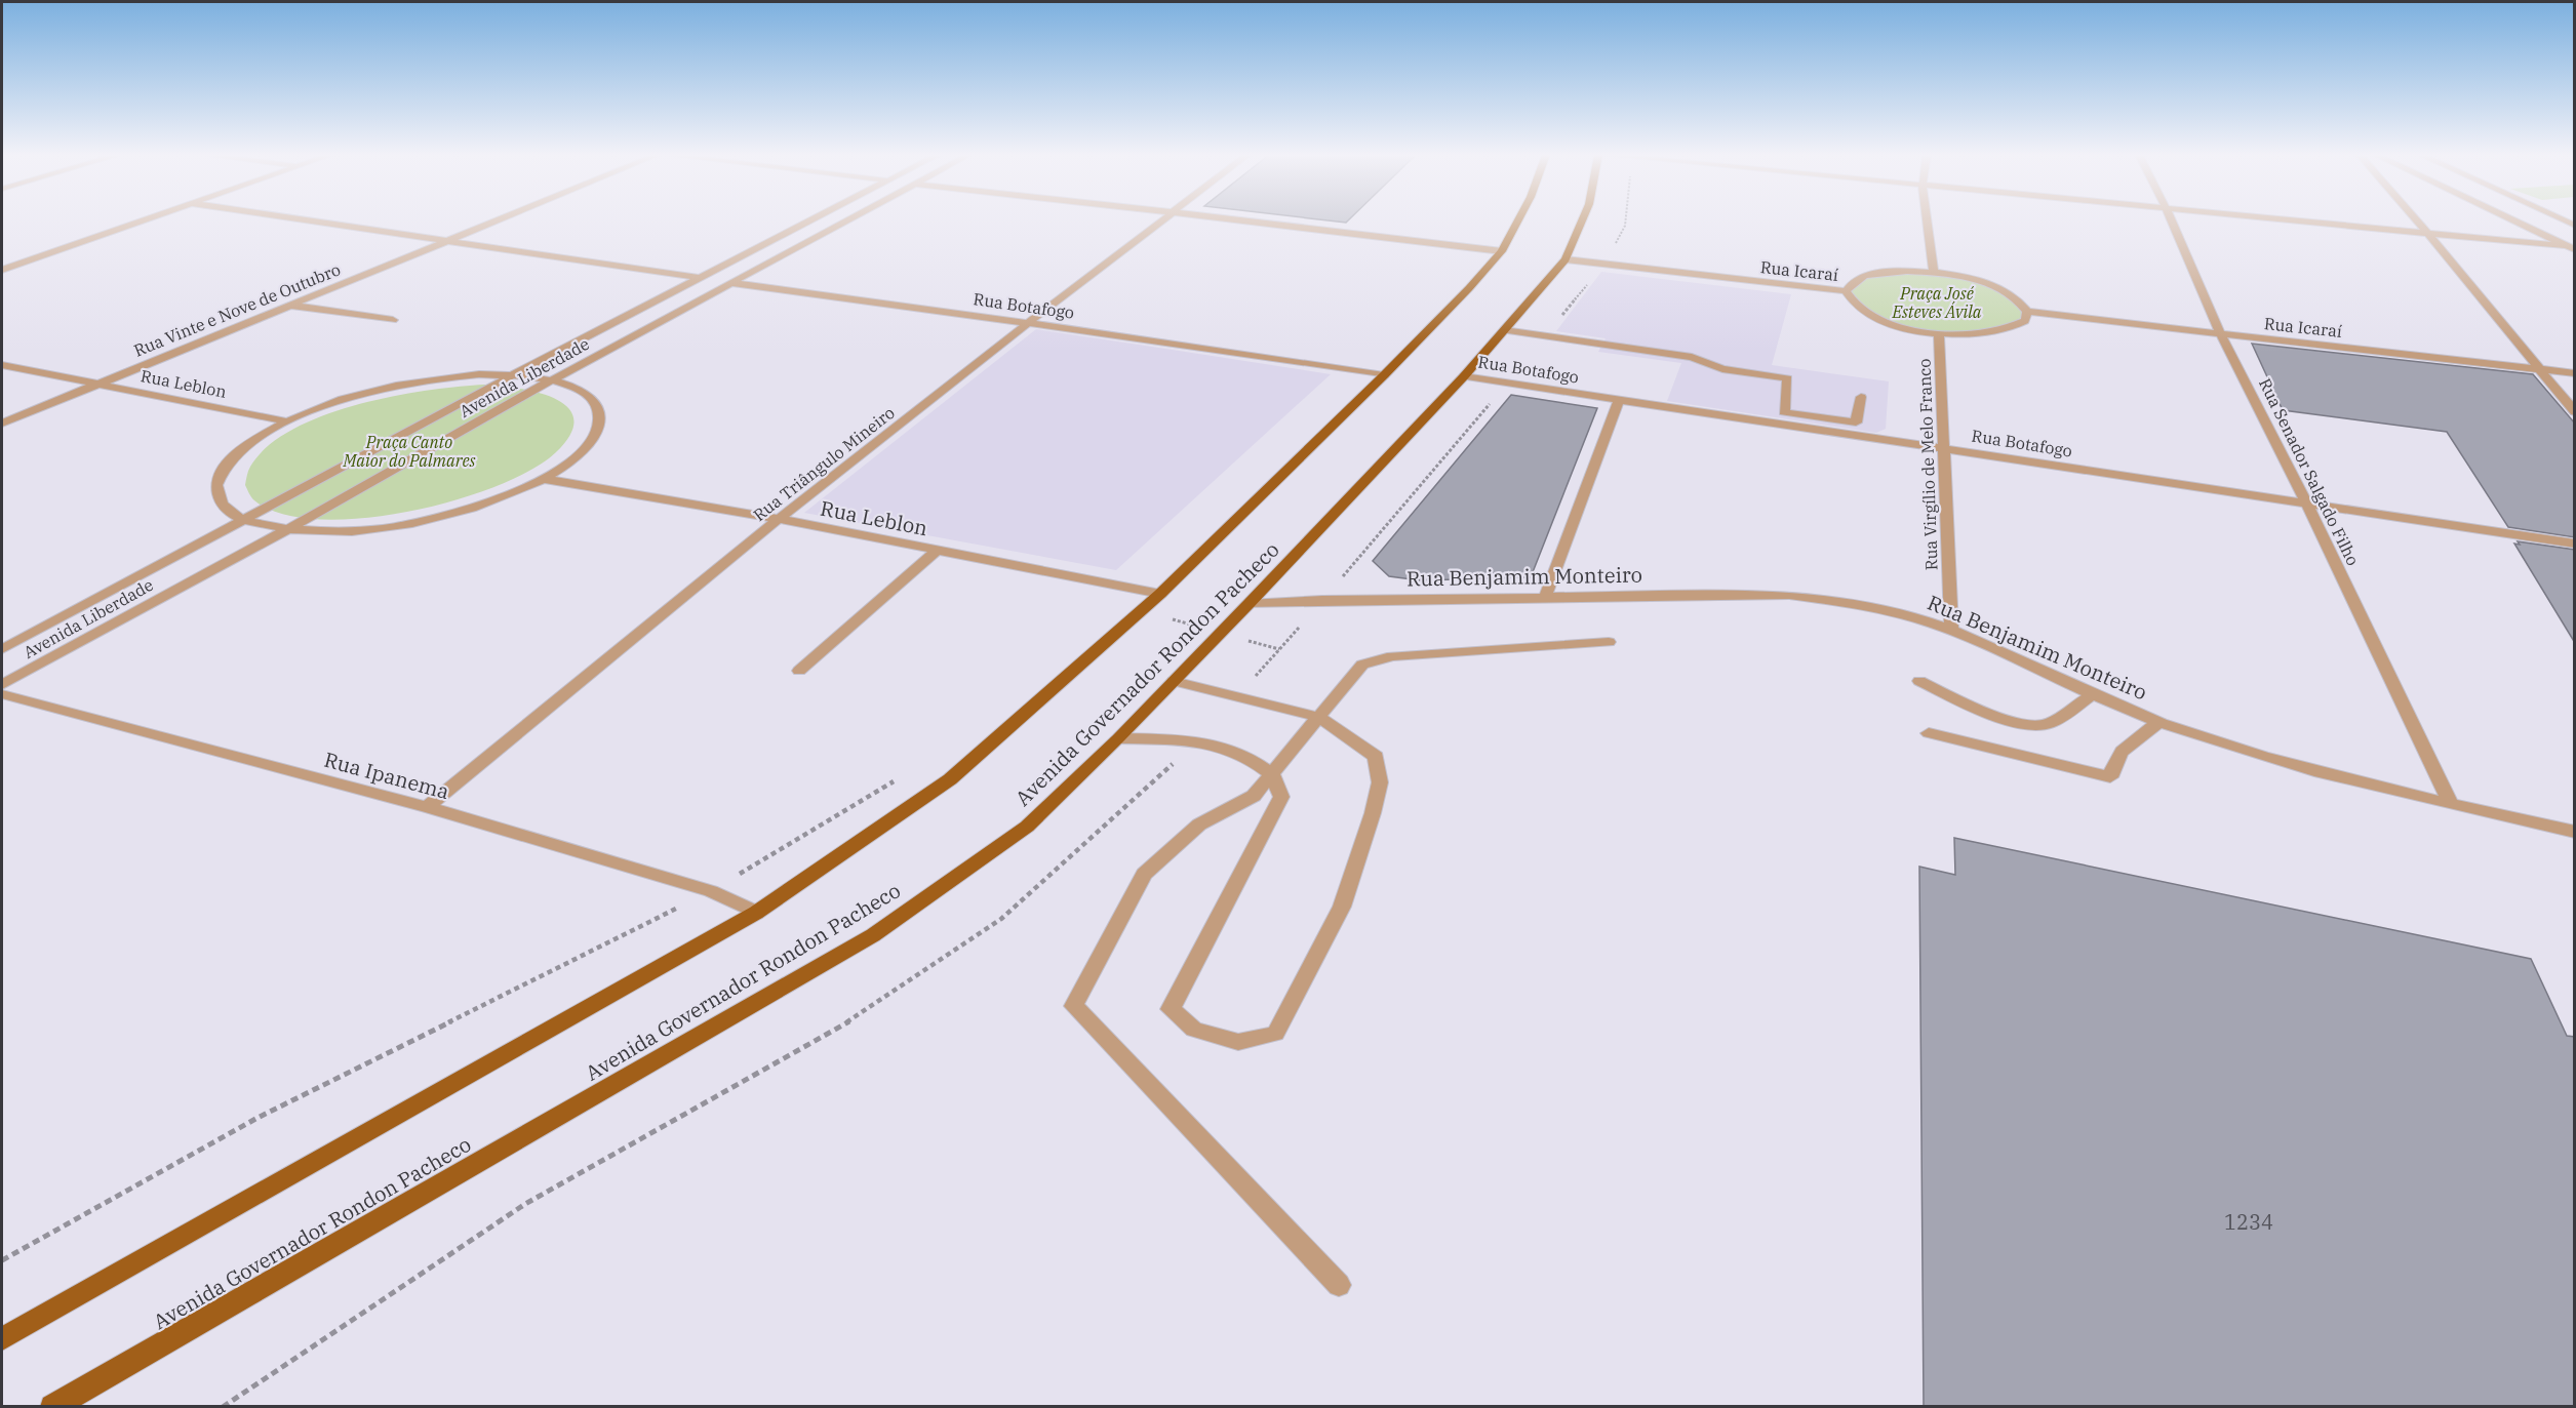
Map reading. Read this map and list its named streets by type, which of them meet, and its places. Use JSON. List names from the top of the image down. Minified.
{"streets":{"main road":["Avenida Governador Rondon Pacheco"],"street":["Rua Icaraí","Rua Botafogo","Rua Vinte e Nove de Outubro","Avenida Liberdade","Rua Leblon","Rua Triângulo Mineiro","Rua Virgílio de Melo Franco","Rua Senador Salgado Filho","Rua Benjamim Monteiro","Rua Ipanema"]},"crossings":[["Rua Icaraí","Rua Senador Salgado Filho"],["Rua Icaraí","Avenida Governador Rondon Pacheco"],["Rua Botafogo","Avenida Liberdade"],["Rua Botafogo","Rua Triângulo Mineiro"],["Rua Botafogo","Rua Virgílio de Melo Franco"],["Rua Botafogo","Rua Senador Salgado Filho"],["Rua Botafogo","Avenida Governador Rondon Pacheco"],["Rua Vinte e Nove de Outubro","Rua Leblon"],["Rua Leblon","Rua Triângulo Mineiro"],["Rua Triângulo Mineiro","Rua Ipanema"],["Rua Virgílio de Melo Franco","Rua Benjamim Monteiro"],["Rua Senador Salgado Filho","Rua Benjamim Monteiro"],["Rua Benjamim Monteiro","Avenida Governador Rondon Pacheco"]],"parks":["Praça José Esteves Ávila","Praça Canto Maior do Palmares"],"house_numbers":["1234"]}
